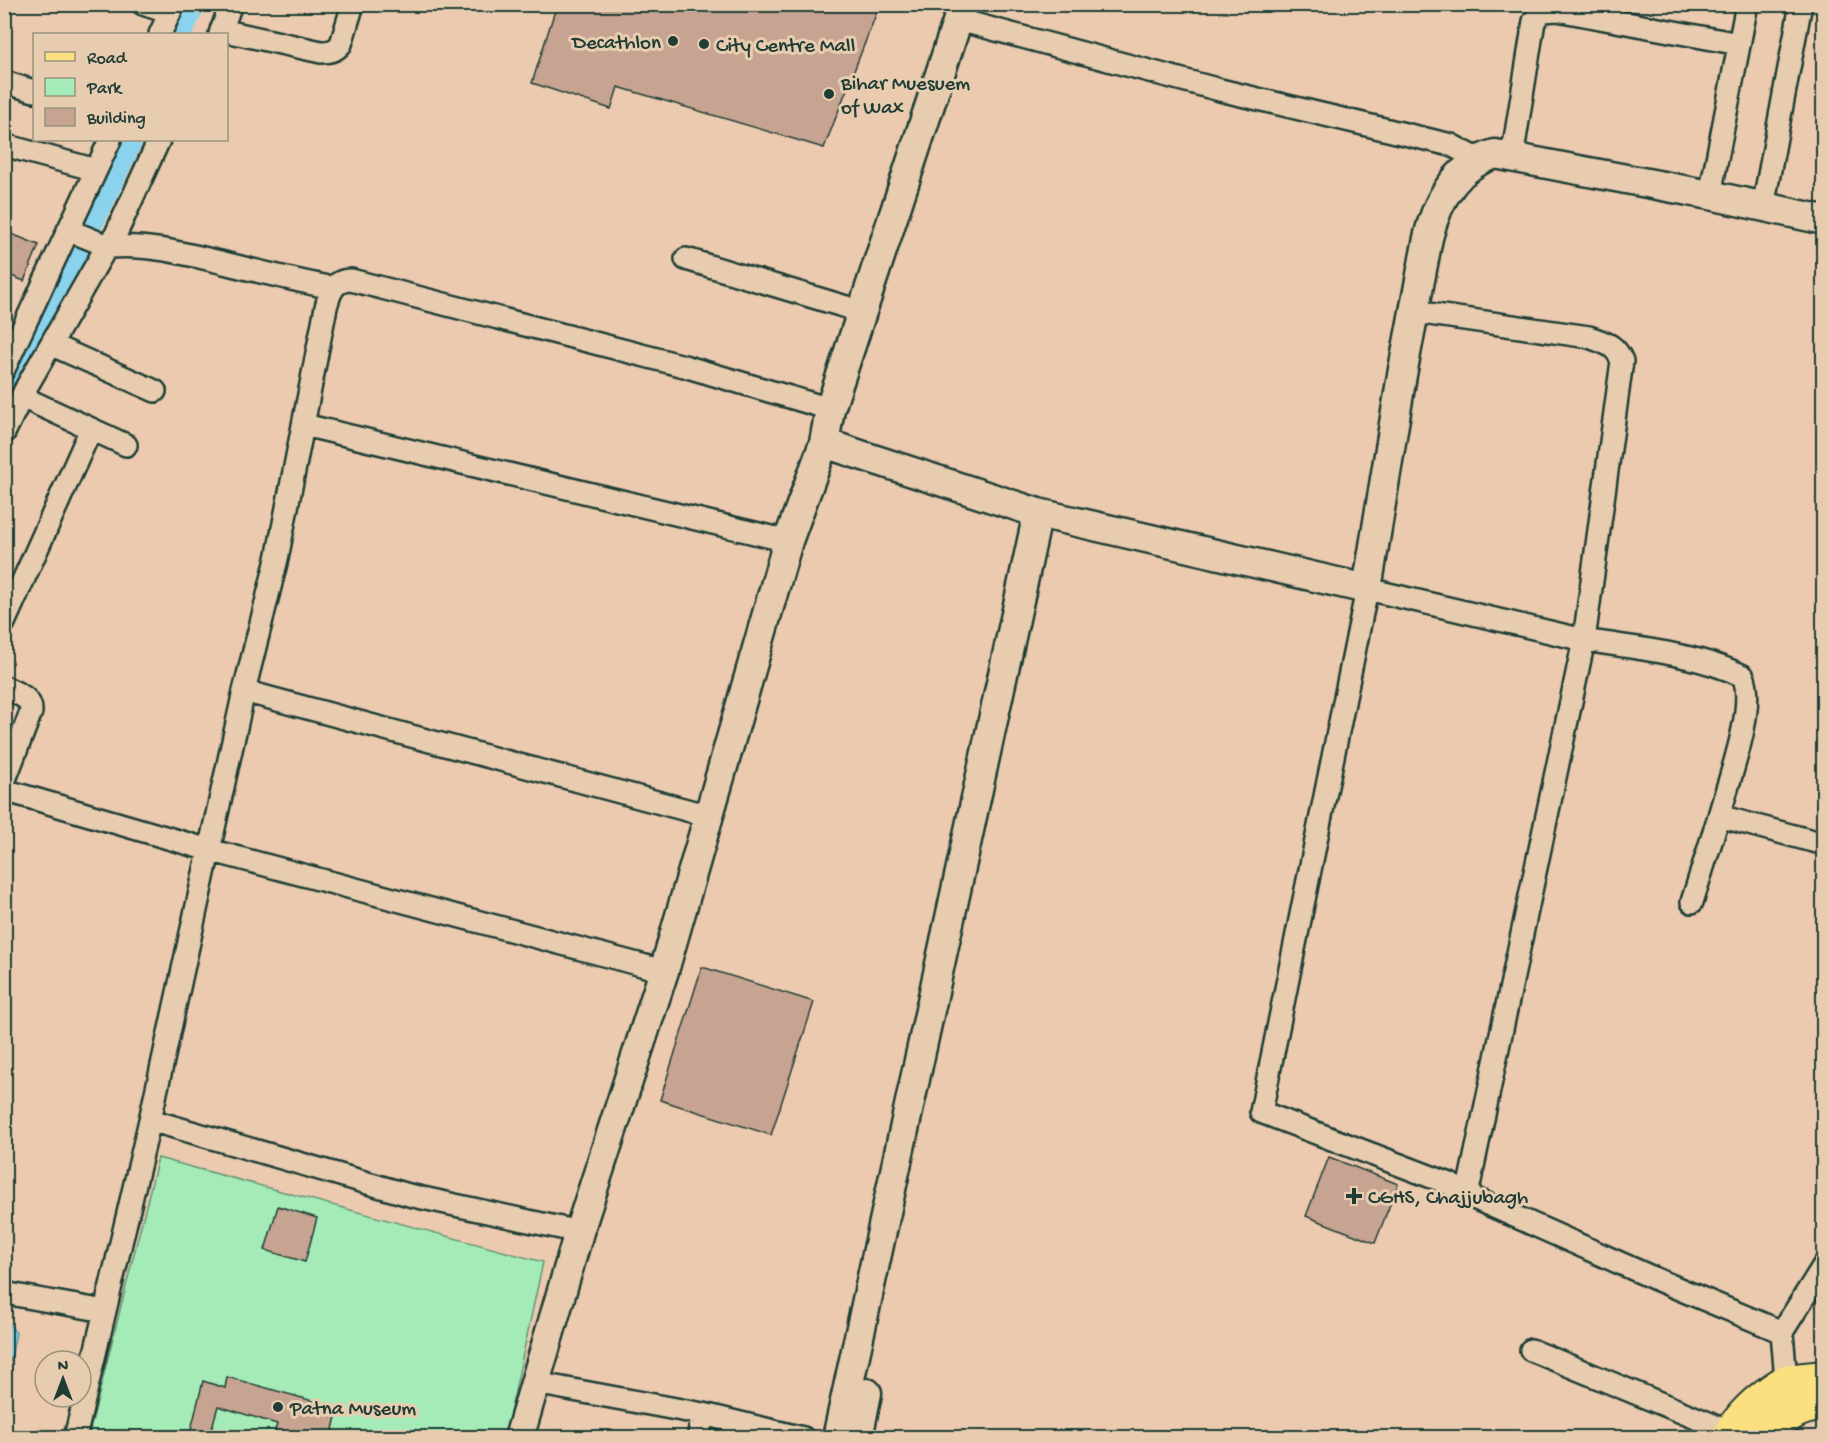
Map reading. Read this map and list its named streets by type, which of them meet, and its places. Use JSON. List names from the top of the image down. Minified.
{"places":{"other":["Decathlon","City Centre Mall","Bihar Muesuem of Wax","Patna Museum"],"health":["CGHS, Chajjubagh"]},"legend":["Road","Park","Building"],"north":"top"}
